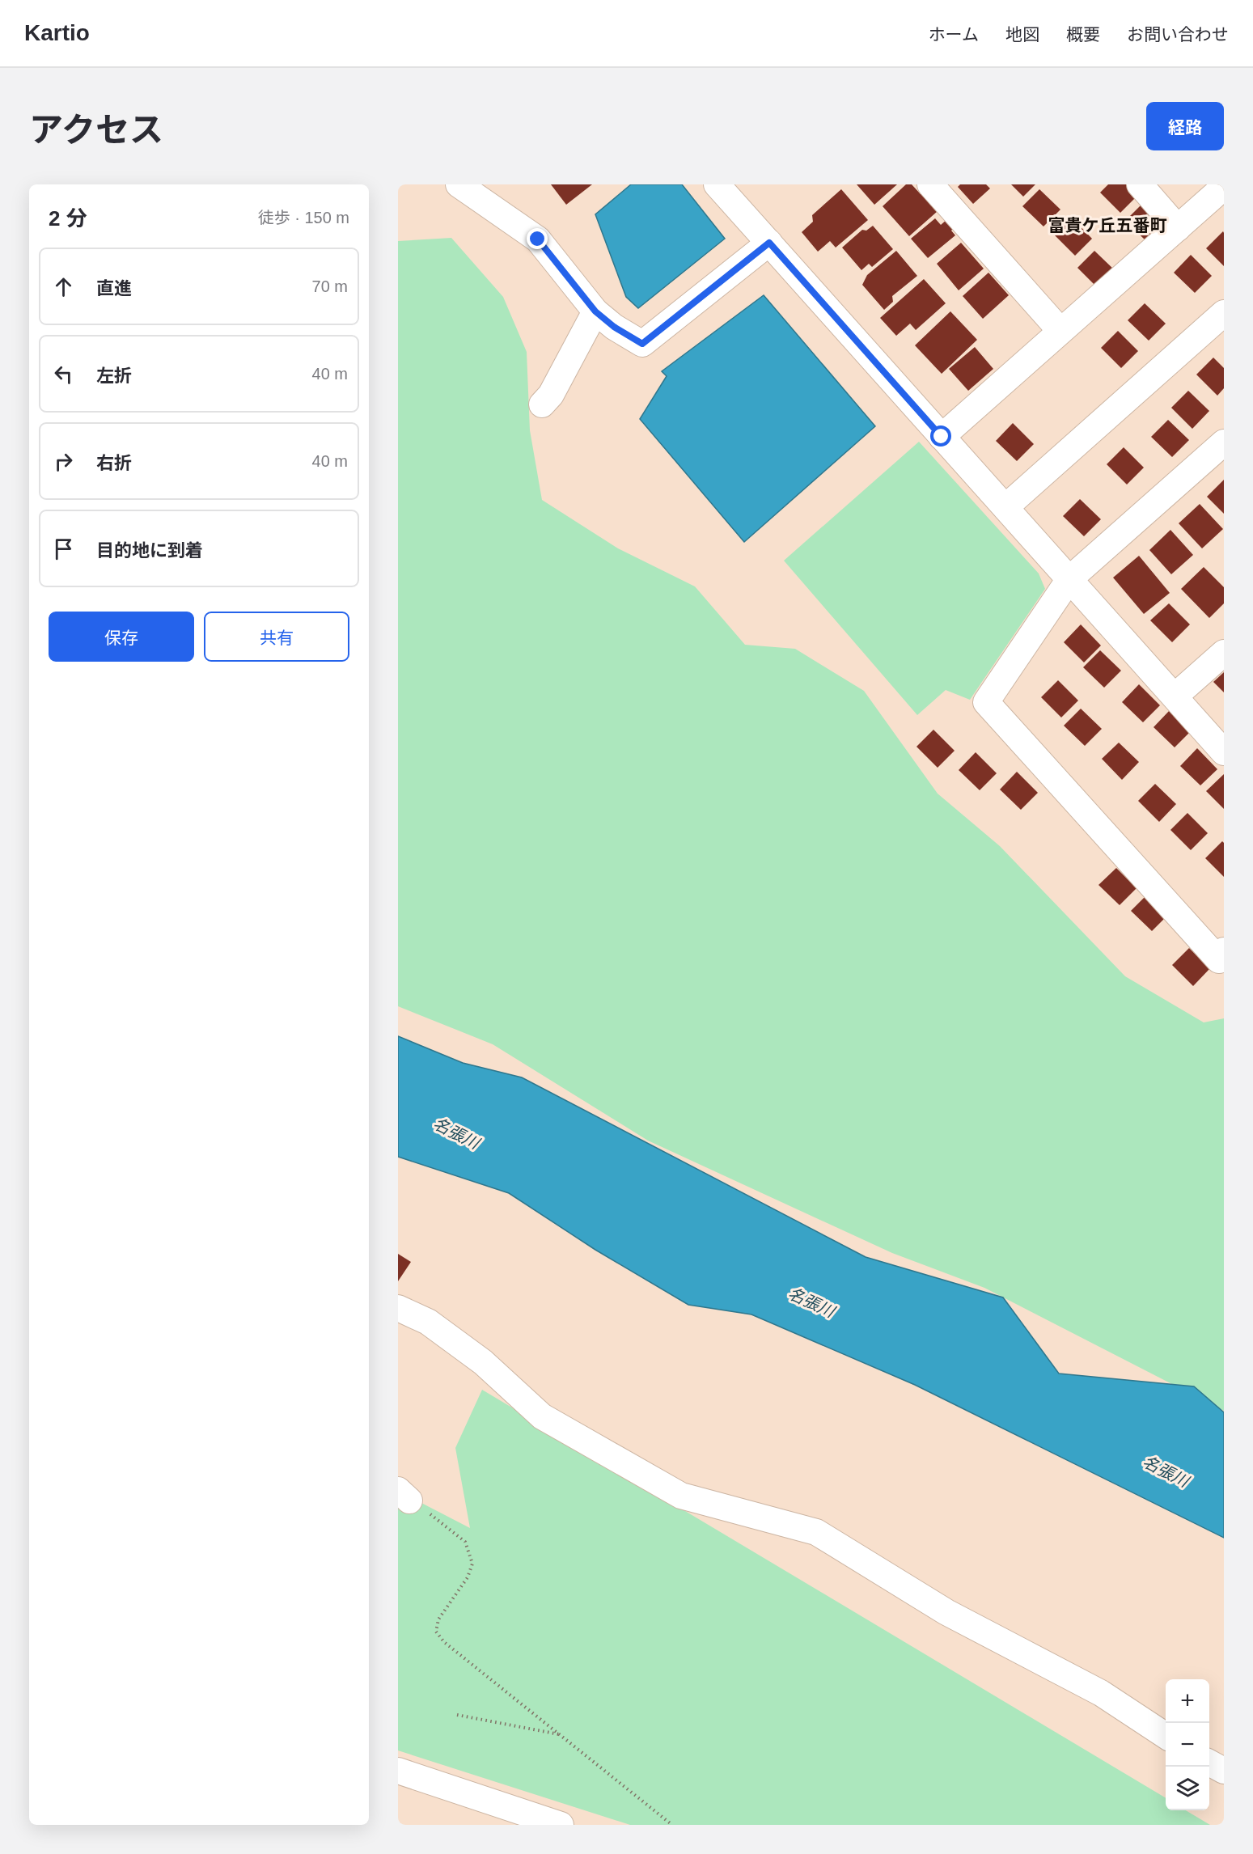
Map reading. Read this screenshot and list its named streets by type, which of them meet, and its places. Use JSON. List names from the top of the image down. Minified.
{"districts":["富貴ケ丘五番町"],"water":["名張川"],"page":{"header":"Kartio","nav":["ホーム","地図","概要","お問い合わせ"],"title":"アクセス","buttons":["経路",["保存","共有"]],"heading":["2 分","徒歩 · 150 m"],"list":[["直進","70 m"],["左折","40 m"],["右折","40 m"],"目的地に到着"],"map_buttons":["+","−"]}}
